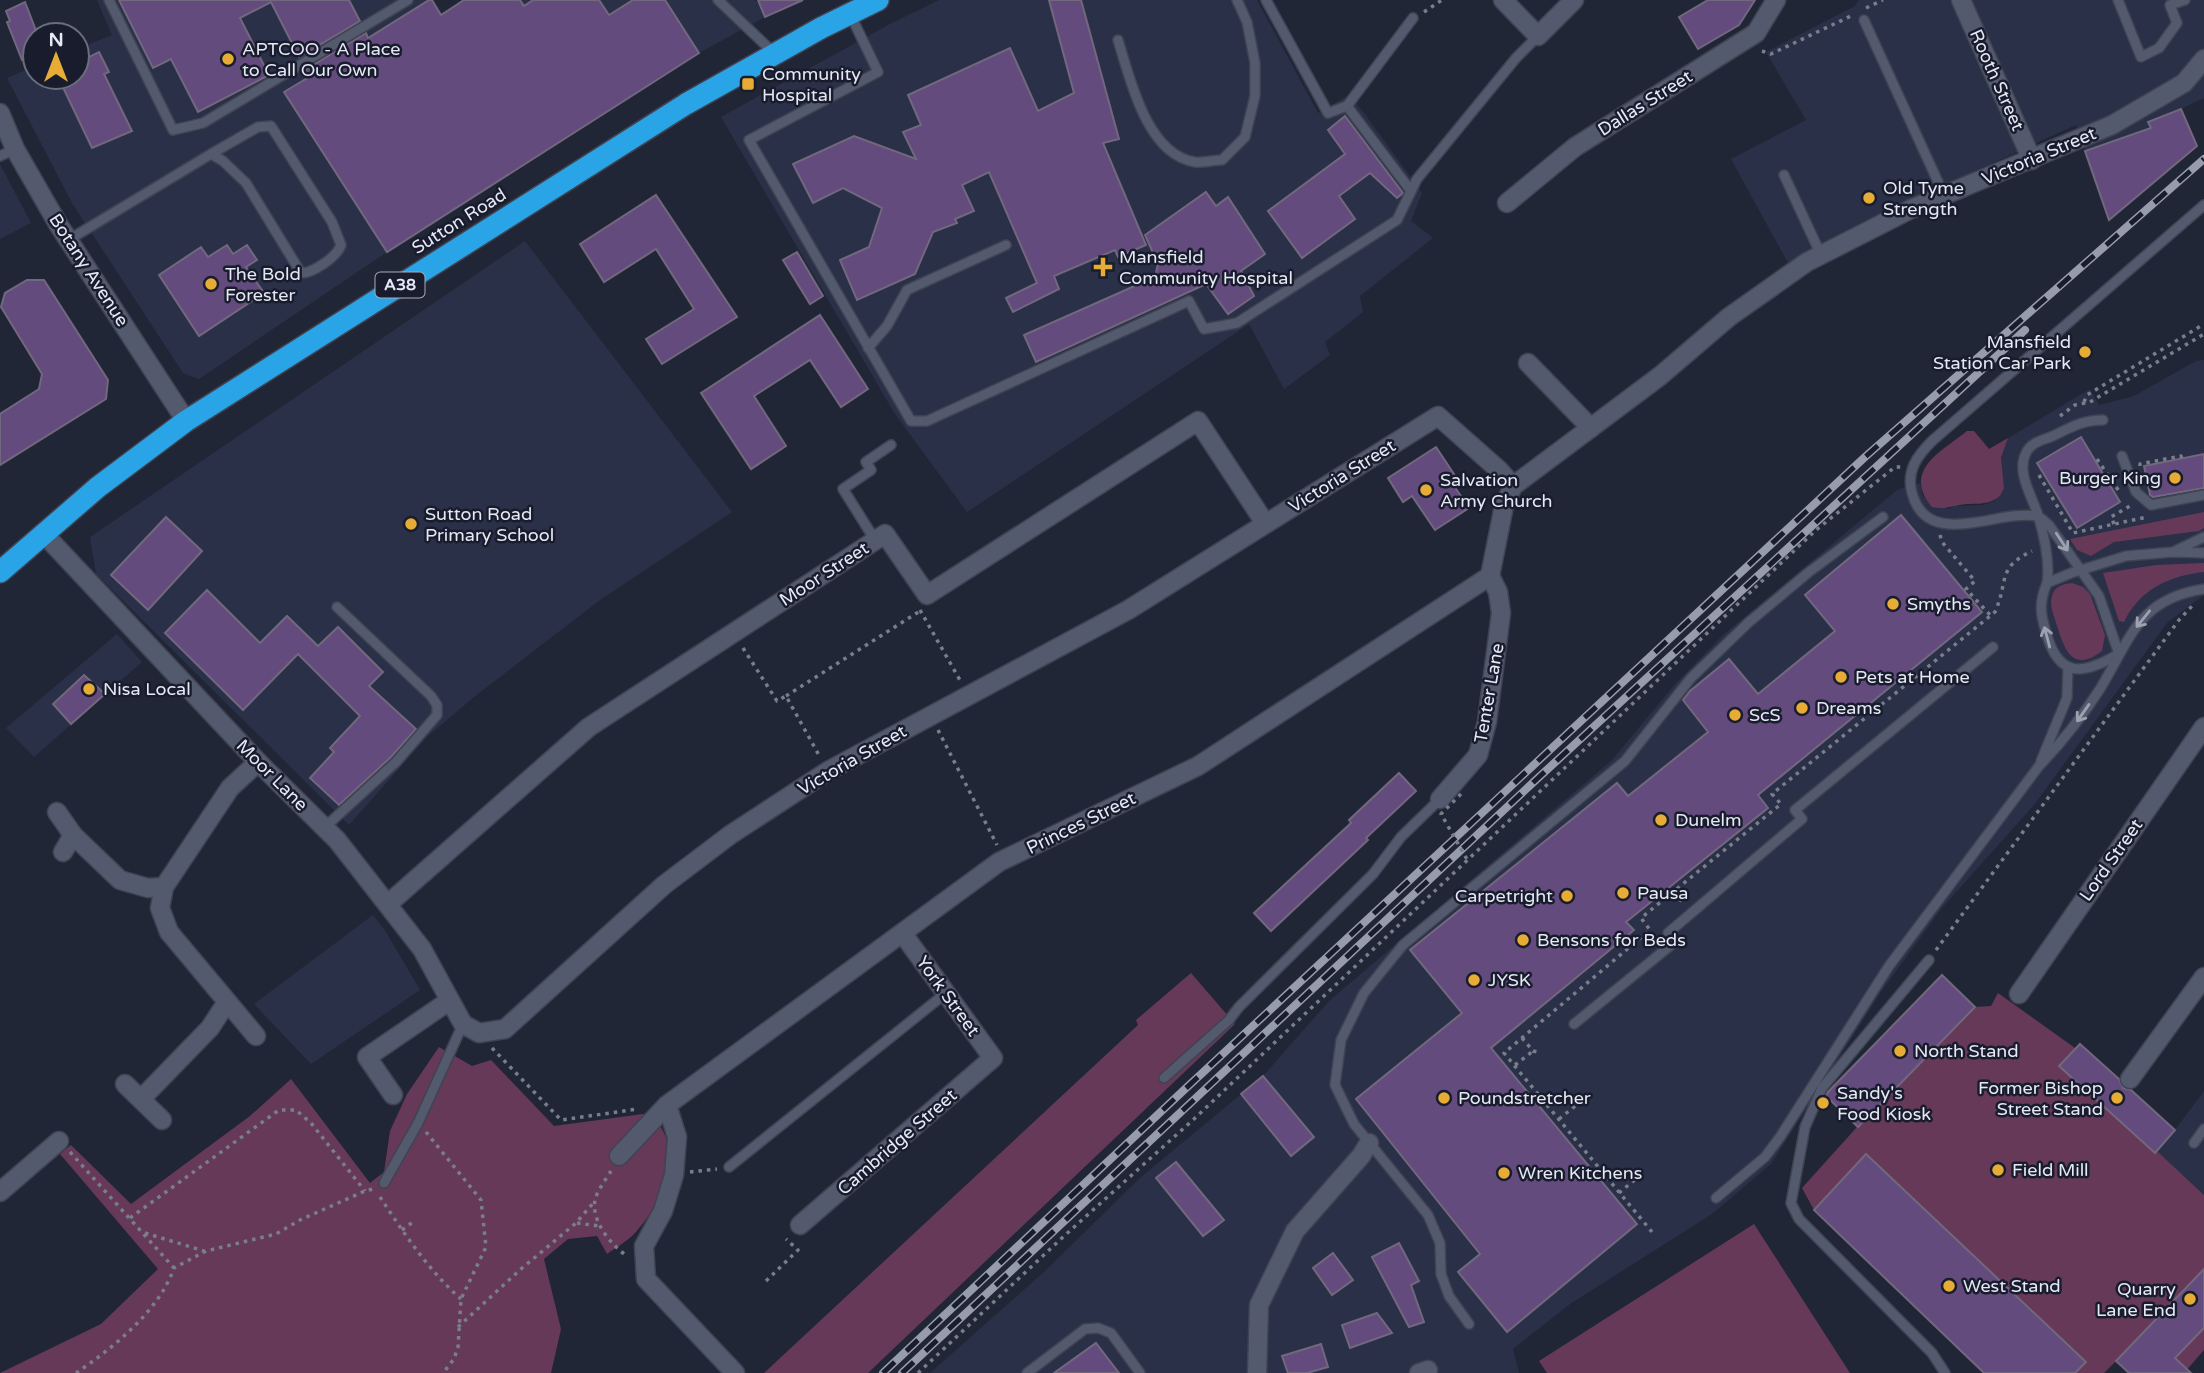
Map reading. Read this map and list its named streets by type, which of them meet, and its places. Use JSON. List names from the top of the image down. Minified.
{"streets":{"highway":["Sutton Road","A38"],"street":["Rooth Street","Dallas Street","Victoria Street","Botany Avenue","Moor Street","Tenter Lane","Moor Lane","Princes Street","Lord Street","York Street","Cambridge Street"]},"crossings":[["Rooth Street","Victoria Street"],["Victoria Street","Moor Lane"],["Sutton Road","Botany Avenue"],["Sutton Road","Moor Lane"],["Moor Street","Moor Lane"],["Tenter Lane","Princes Street"],["Princes Street","York Street"],["York Street","Cambridge Street"]],"places":{"other":["APTCOO - A Place to Call Our Own","Old Tyme Strength","The Bold Forester","Mansfield Station Car Park","Burger King","Salvation Army Church","Sutton Road Primary School","Smyths","Pets at Home","Nisa Local","Dreams","ScS","Dunelm","Pausa","Carpetright","Bensons for Beds","JYSK","North Stand","Poundstretcher","Former Bishop Street Stand","Sandy's Food Kiosk","Field Mill","Wren Kitchens","West Stand","Quarry Lane End"],"transit":["Community Hospital"],"health":["Mansfield Community Hospital"]},"north":"top"}
